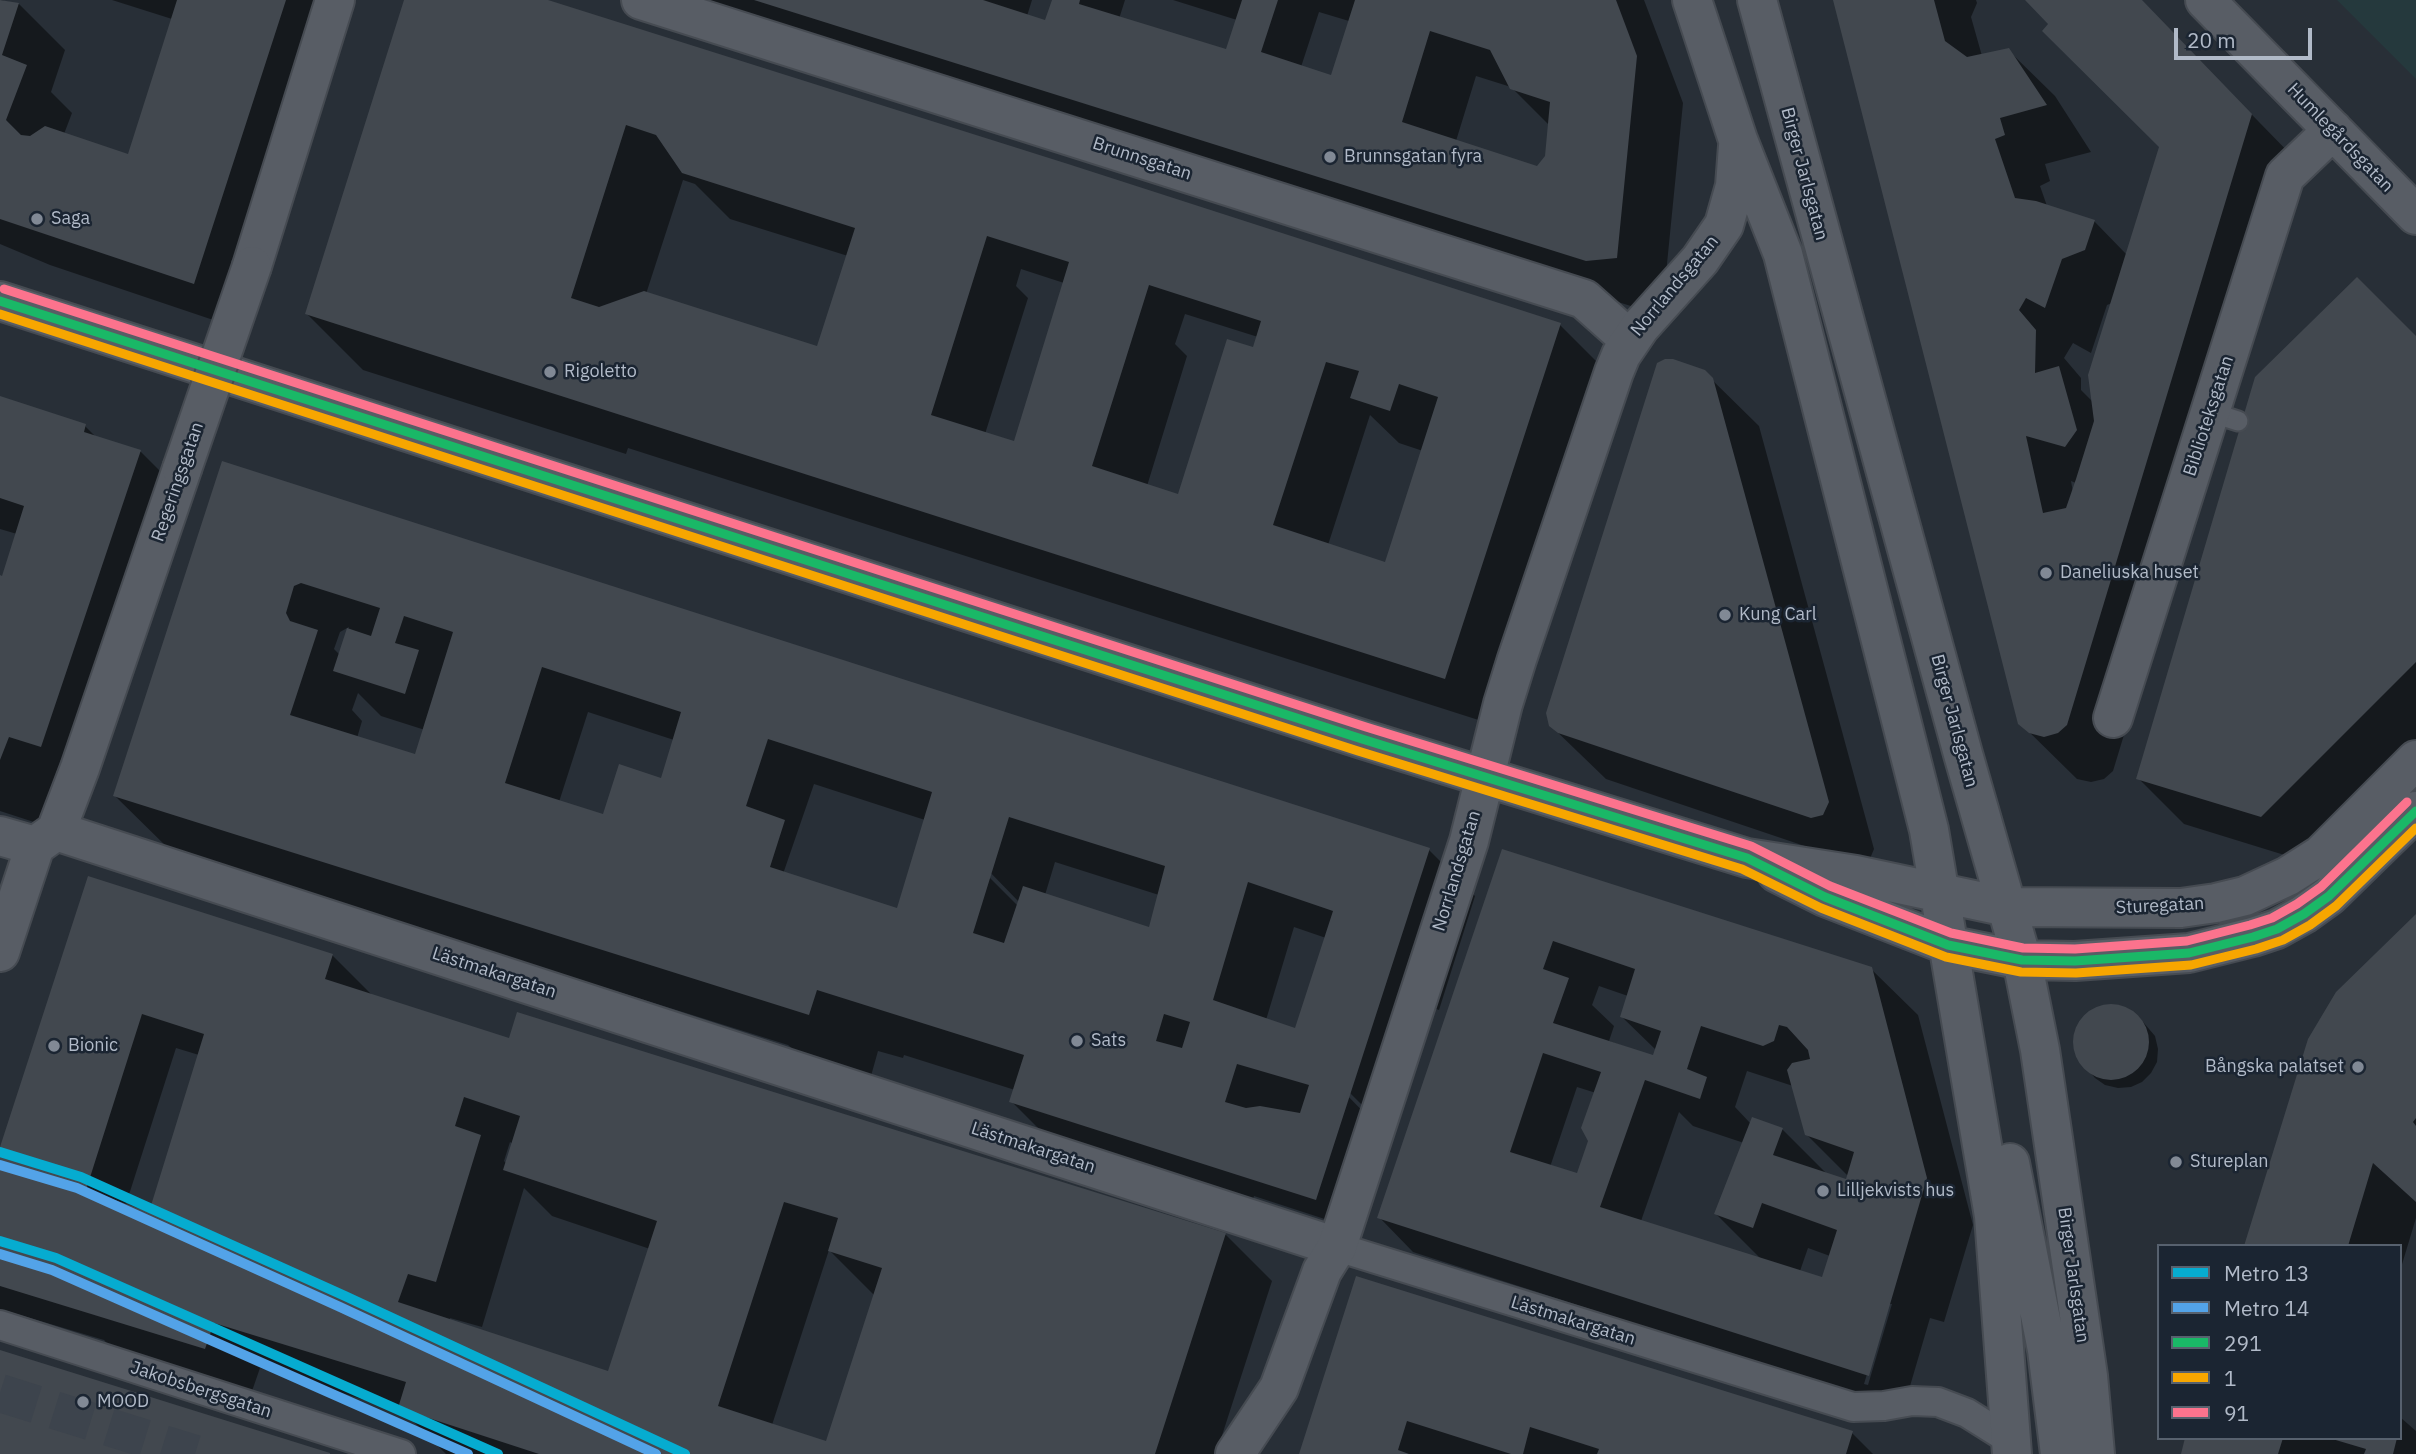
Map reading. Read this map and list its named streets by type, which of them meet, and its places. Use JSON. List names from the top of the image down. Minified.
{"streets":{"street":["Humlegårdsgatan","Brunnsgatan","Birger Jarlsgatan","Norrlandsgatan","Biblioteksgatan","Regeringsgatan","Sturegatan","Lästmakargatan","Jakobsbergsgatan"]},"crossings":[["Humlegårdsgatan","Biblioteksgatan"],["Brunnsgatan","Norrlandsgatan"],["Birger Jarlsgatan","Norrlandsgatan"],["Birger Jarlsgatan","Sturegatan"],["Birger Jarlsgatan","Lästmakargatan"],["Norrlandsgatan","Lästmakargatan"],["Regeringsgatan","Lästmakargatan"]],"places":["Brunnsgatan fyra","Saga","Rigoletto","Daneliuska huset","Kung Carl","Sats","Bionic","Bångska palatset","Stureplan","Lilljekvists hus","MOOD"],"lines":["transit line 91","transit line 291","transit line 1","metro line 13","metro line 14"],"legend":["Metro 13","Metro 14","291","1","91"],"scale_bar":"20 m"}
